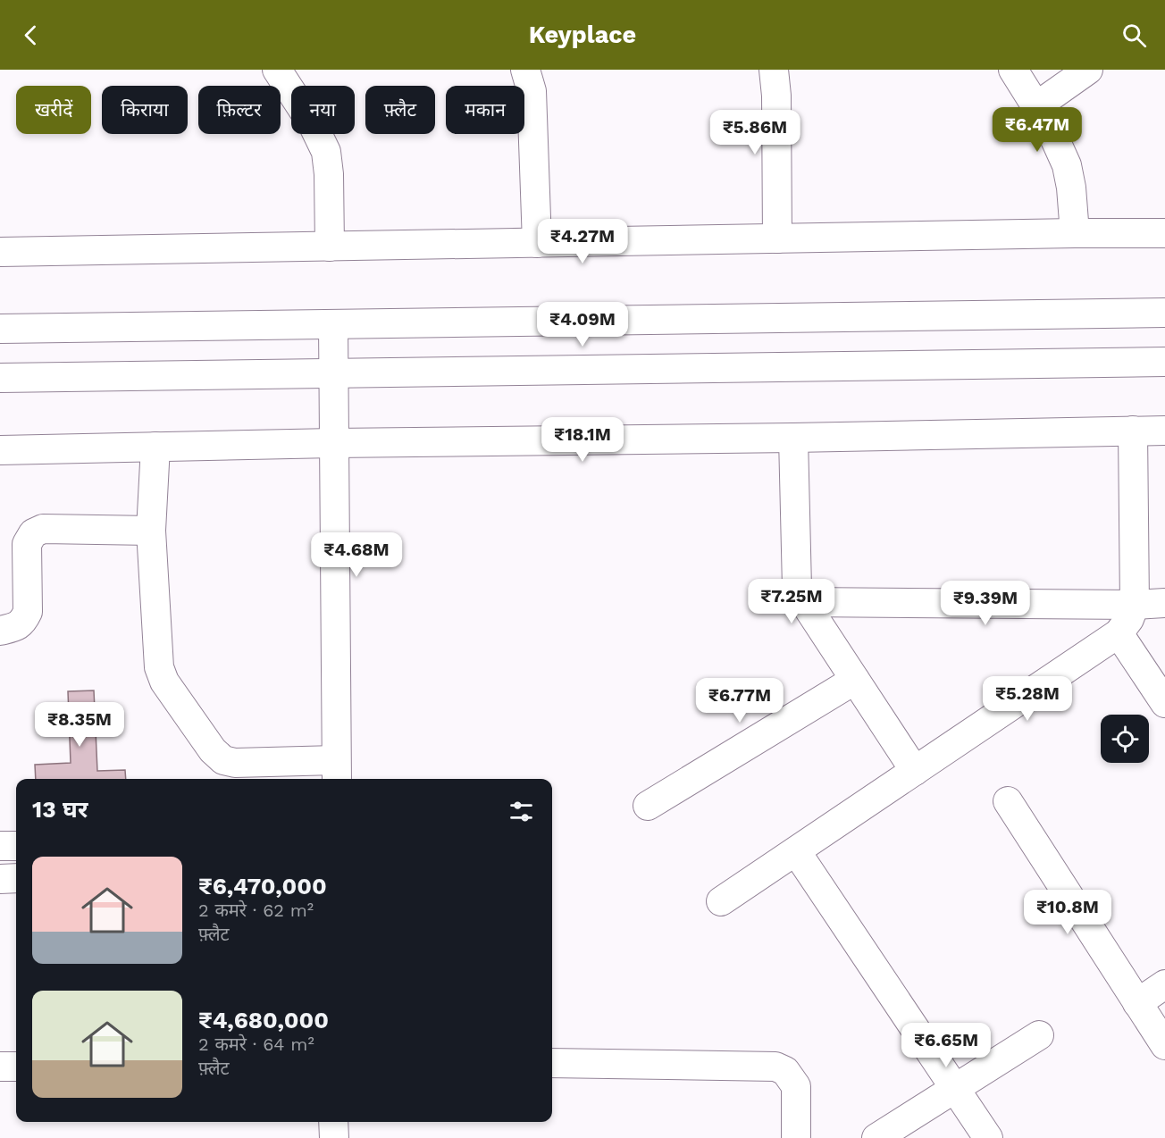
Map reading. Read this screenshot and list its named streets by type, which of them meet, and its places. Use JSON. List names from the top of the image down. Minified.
{"page":{"header":"Keyplace","chip":["खरीदें","किराया","फ़िल्टर","नया","फ़्लैट","मकान"],"price":["₹6.47M","₹5.86M","₹4.27M","₹4.09M","₹18.1M","₹4.68M","₹7.25M","₹9.39M","₹5.28M","₹6.77M","₹8.35M","₹10.8M","₹6.65M"],"heading":"13 घर","list":[{"name":"₹6,470,000","note":"2 कमरे · 62 m² · फ़्लैट"},{"name":"₹4,680,000","note":"2 कमरे · 64 m² · फ़्लैट"}]}}
